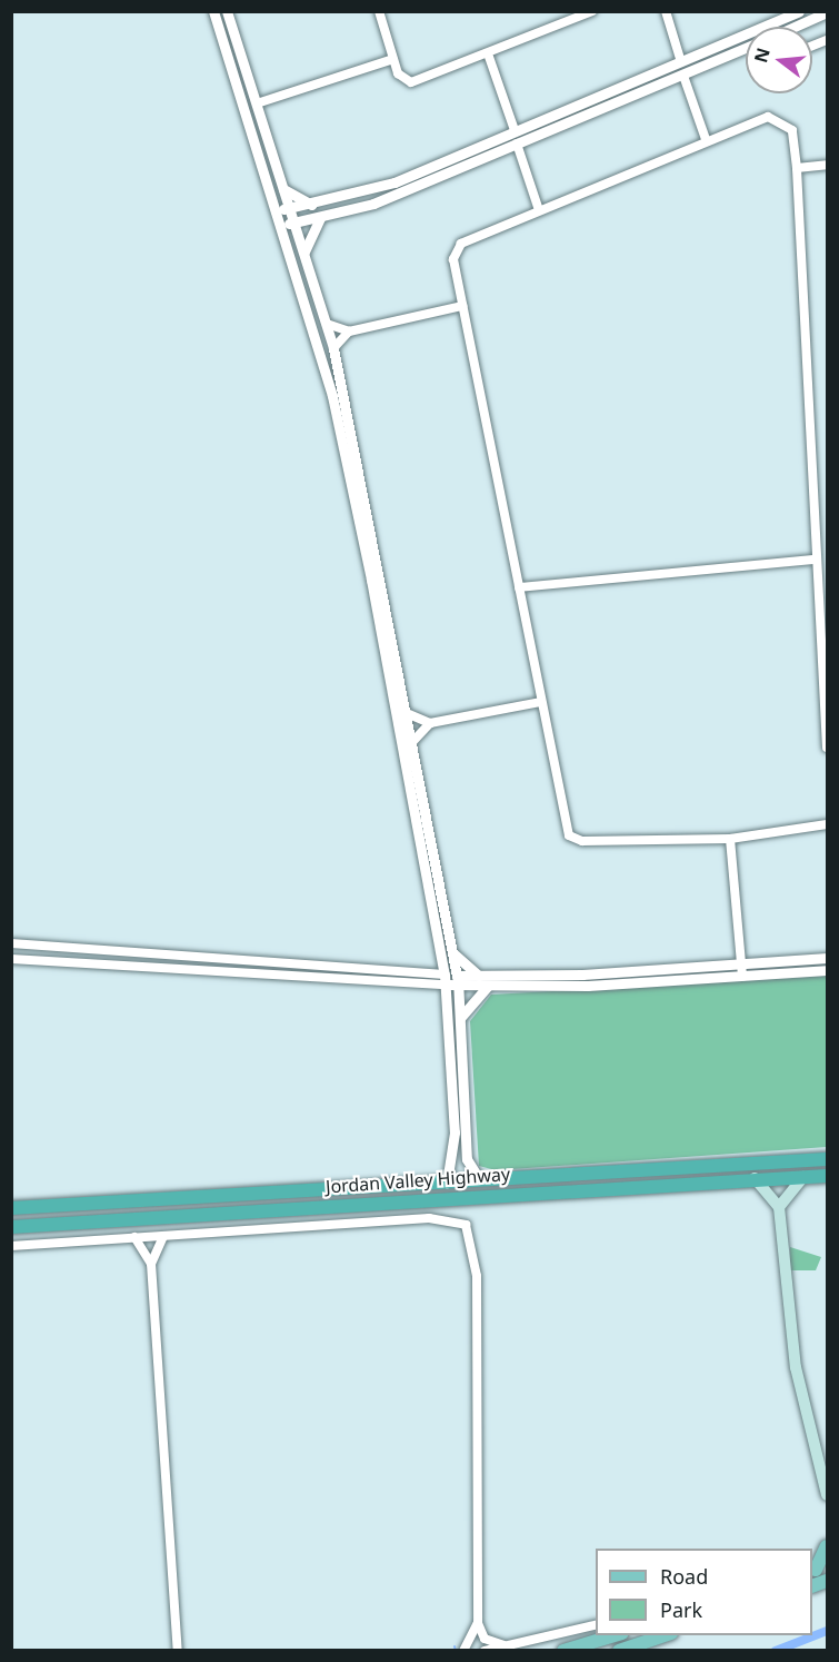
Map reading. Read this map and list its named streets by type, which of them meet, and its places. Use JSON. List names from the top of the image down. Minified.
{"streets":{"highway":["Jordan Valley Highway"]},"legend":["Road","Park"],"north":"left"}
